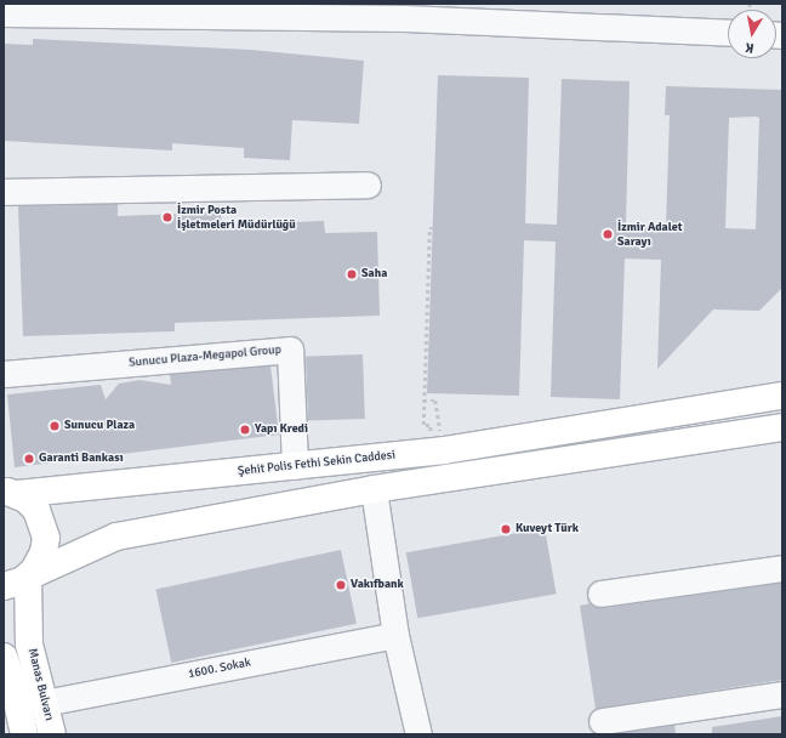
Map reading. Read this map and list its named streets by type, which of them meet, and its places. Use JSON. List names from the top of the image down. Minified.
{"streets":{"main road":["Şehit Polis Fethi Sekin Caddesi","Manas Bulvarı"],"street":["Sunucu Plaza-Megapol Group","1600. Sokak"]},"crossings":[["Sunucu Plaza-Megapol Group","Şehit Polis Fethi Sekin Caddesi"],["1600. Sokak","Manas Bulvarı"]],"places":["İzmir Posta İşletmeleri Müdürlüğü","İzmir Adalet Sarayı","Saha","Sunucu Plaza","Yapı Kredi","Garanti Bankası","Kuveyt Türk","Vakıfbank"],"north":"bottom"}
